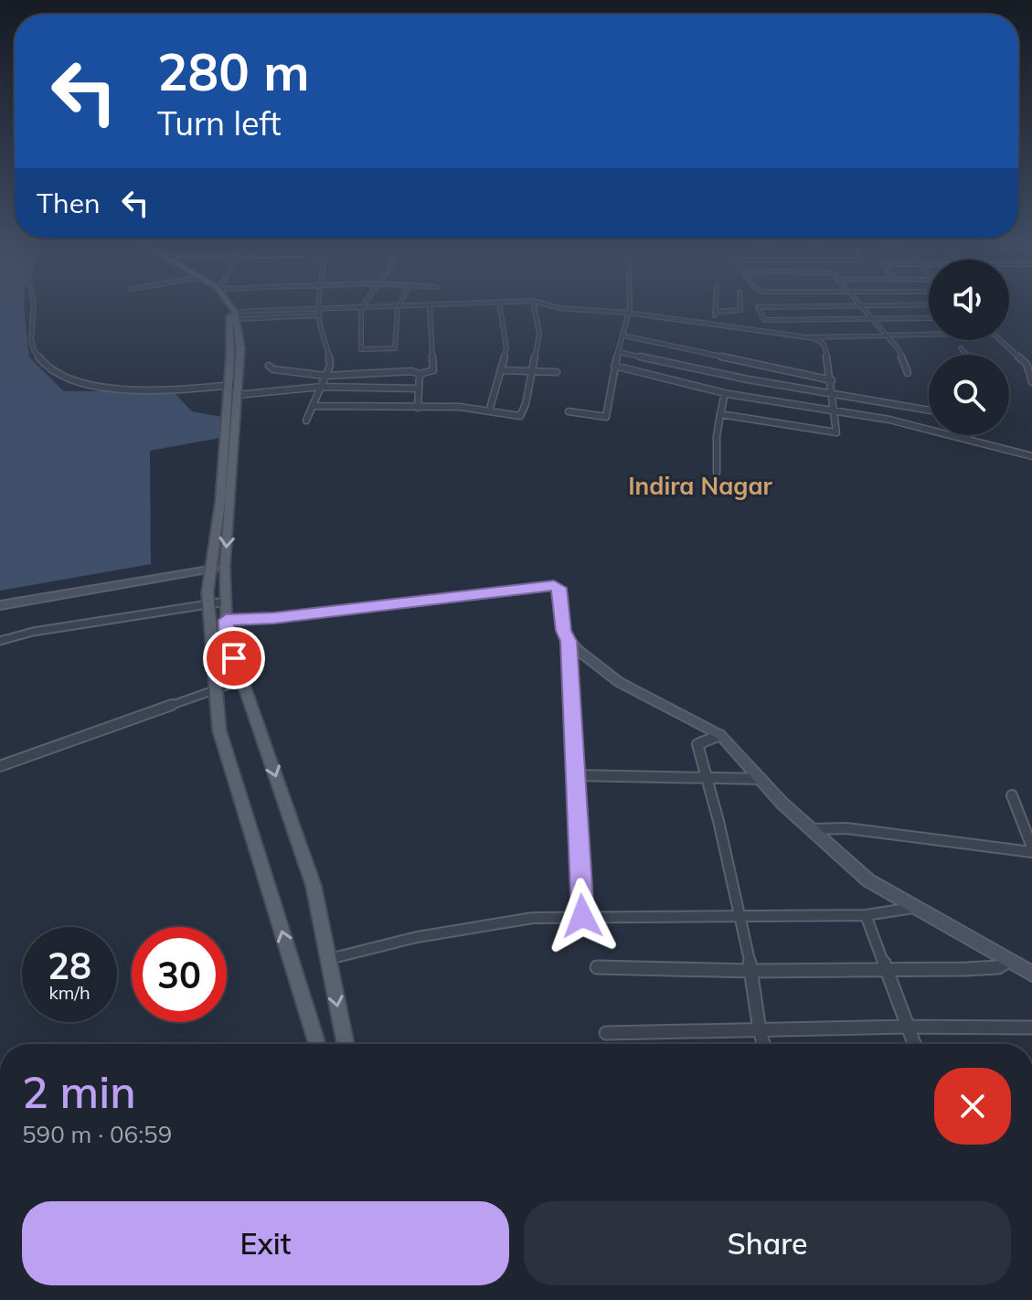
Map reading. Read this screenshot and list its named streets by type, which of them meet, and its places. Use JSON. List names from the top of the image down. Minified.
{"districts":["Indira Nagar"],"page":{"turn":["280 m","Turn left"],"then":"Then","speed":"28 km/h","limit":"30","heading":["2 min","590 m · 06:59"],"buttons":["Exit","Share"]}}
